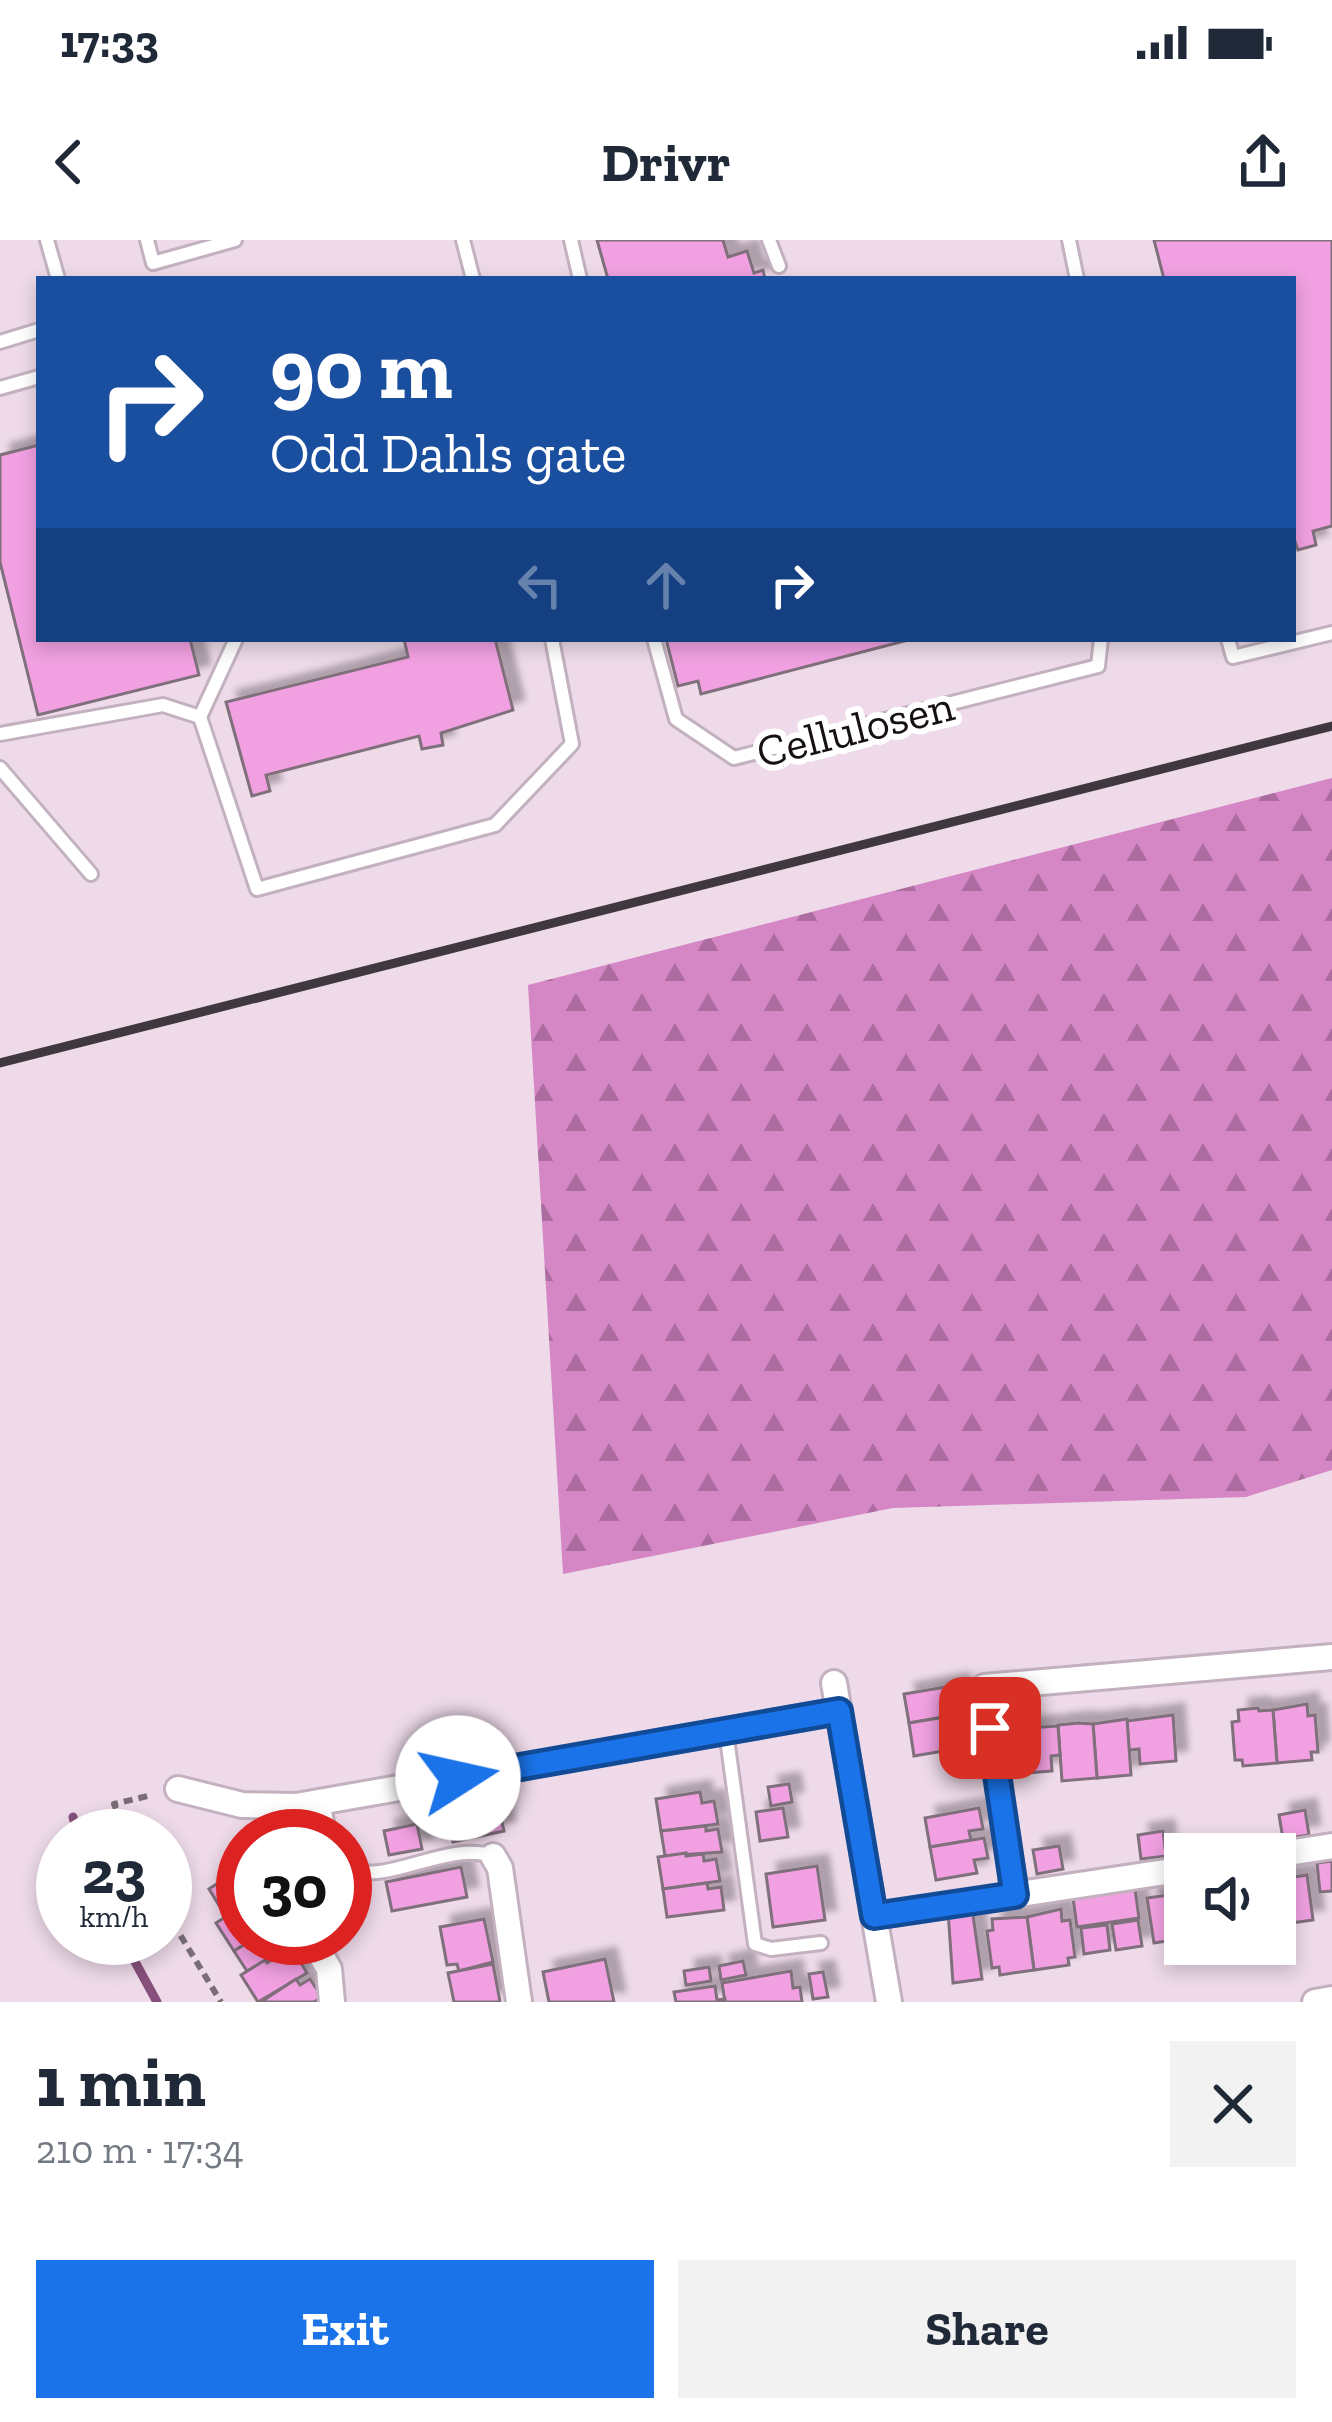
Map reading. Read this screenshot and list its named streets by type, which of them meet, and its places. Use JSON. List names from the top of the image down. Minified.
{"streets":{"lane":["Cellulosen"]},"page":{"status":"17:33","header":"Drivr","turn":["90 m","Odd Dahls gate"],"speed":"23 km/h","limit":"30","heading":["1 min","210 m · 17:34"],"buttons":["Exit","Share"]}}
